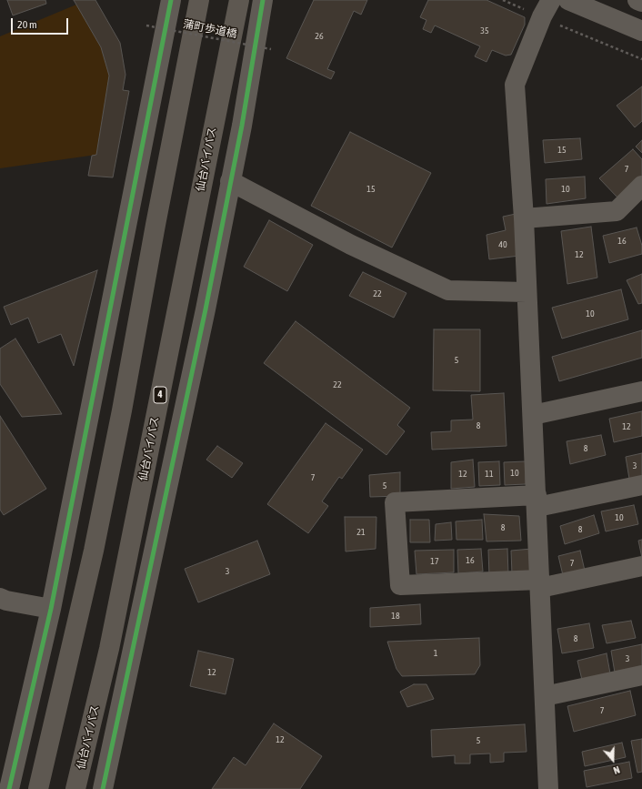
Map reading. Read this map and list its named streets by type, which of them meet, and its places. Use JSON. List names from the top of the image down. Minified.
{"streets":{"highway":["仙台バイパス","4"],"path":["蒲町歩道橋"]},"house_numbers":["35","26","15","7","15","10","16","40","12","22","10","5","22","8","12","8","3","10","12","11","7","5","10","8","8","21","16","17","7","3","18","8","1","3","12","7","12","5"],"scale_bar":"20 m","north":"bottom"}
